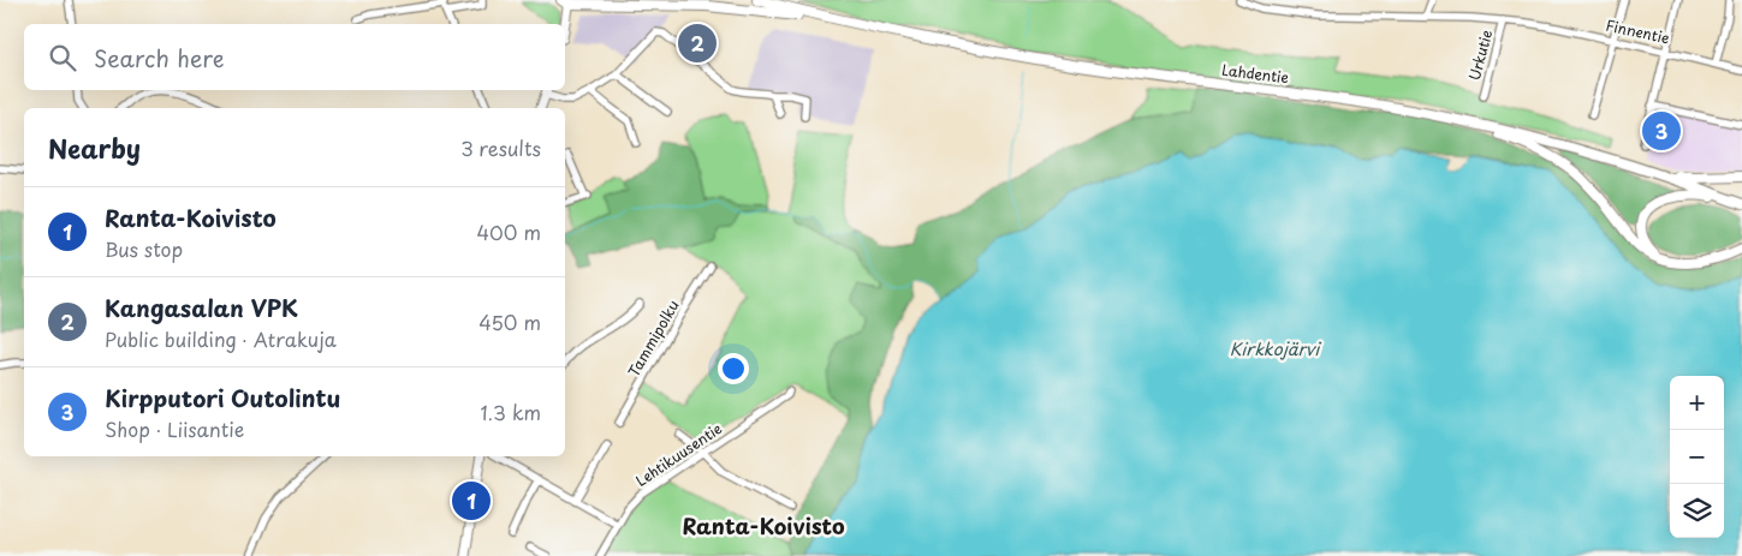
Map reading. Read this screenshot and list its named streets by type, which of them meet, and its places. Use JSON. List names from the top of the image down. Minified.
{"streets":{"highway":["Lahdentie"],"street":["Finnentie","Urkutie","Tammipolku","Lehtikuusentie"]},"crossings":[["Finnentie","Urkutie"]],"districts":["Ranta-Koivisto"],"water":["Kirkkojärvi"],"page":{"pins":["2","3","1"],"search":"Search here","heading":["Nearby","3 results"],"list":[{"mark":"1","name":"Ranta-Koivisto","note":"Bus stop","value":"400 m"},{"mark":"2","name":"Kangasalan VPK","note":"Public building · Atrakuja","value":"450 m"},{"mark":"3","name":"Kirpputori Outolintu","note":"Shop · Liisantie","value":"1.3 km"}],"map_buttons":["+","−"]}}
